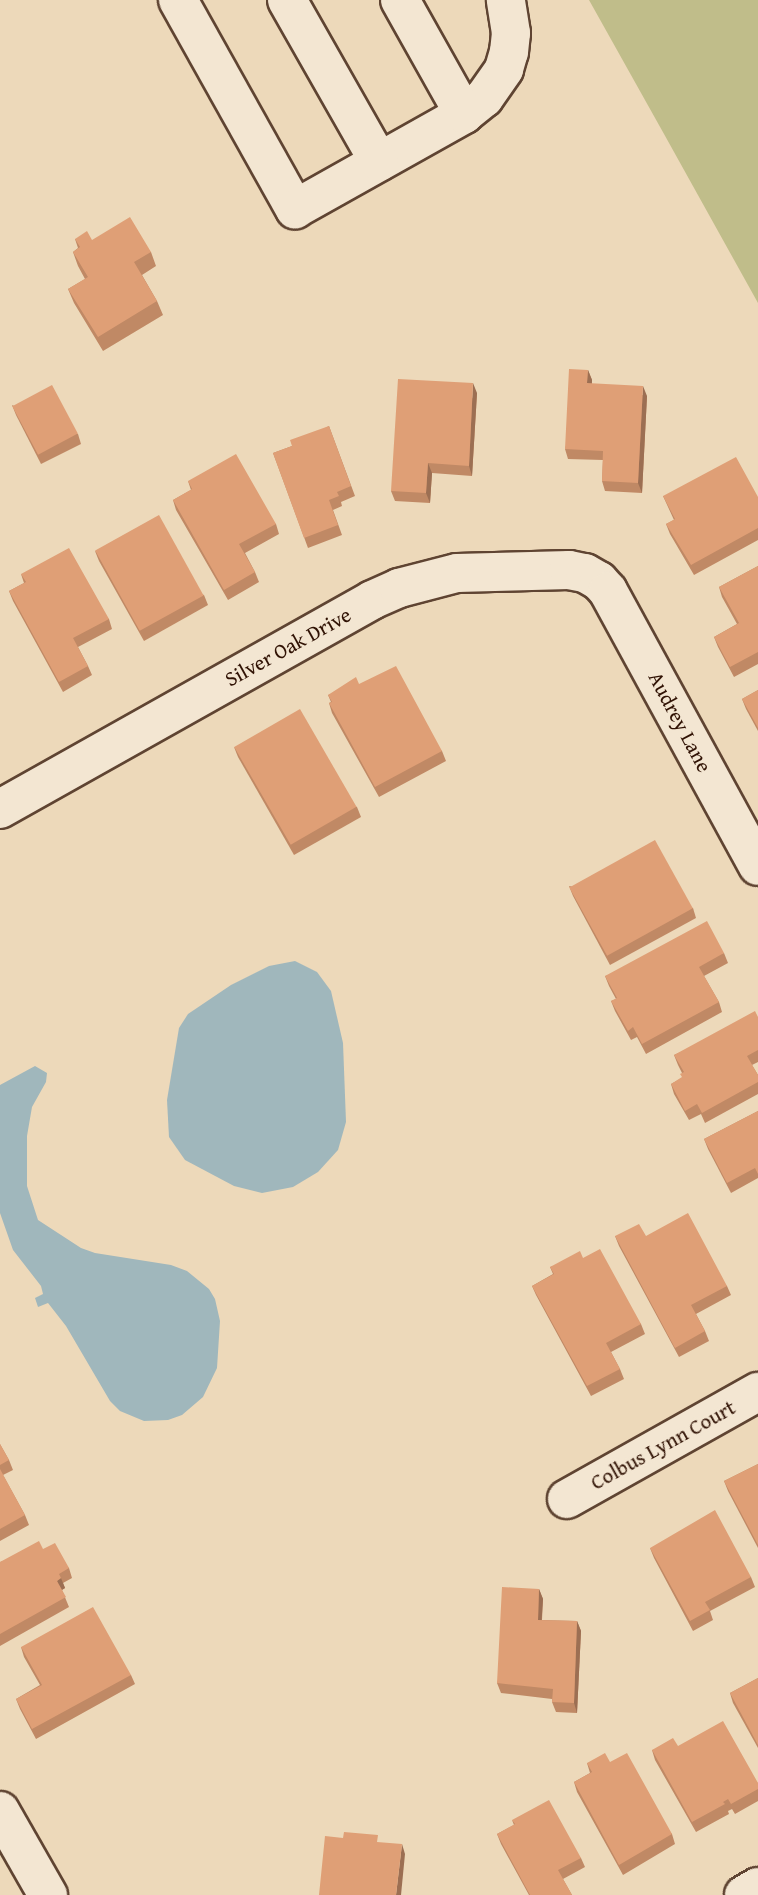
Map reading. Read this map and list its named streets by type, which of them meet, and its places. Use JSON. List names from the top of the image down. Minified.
{"streets":{"street":["Silver Oak Drive","Audrey Lane","Colbus Lynn Court"]},"crossings":[["Silver Oak Drive","Audrey Lane"]]}
